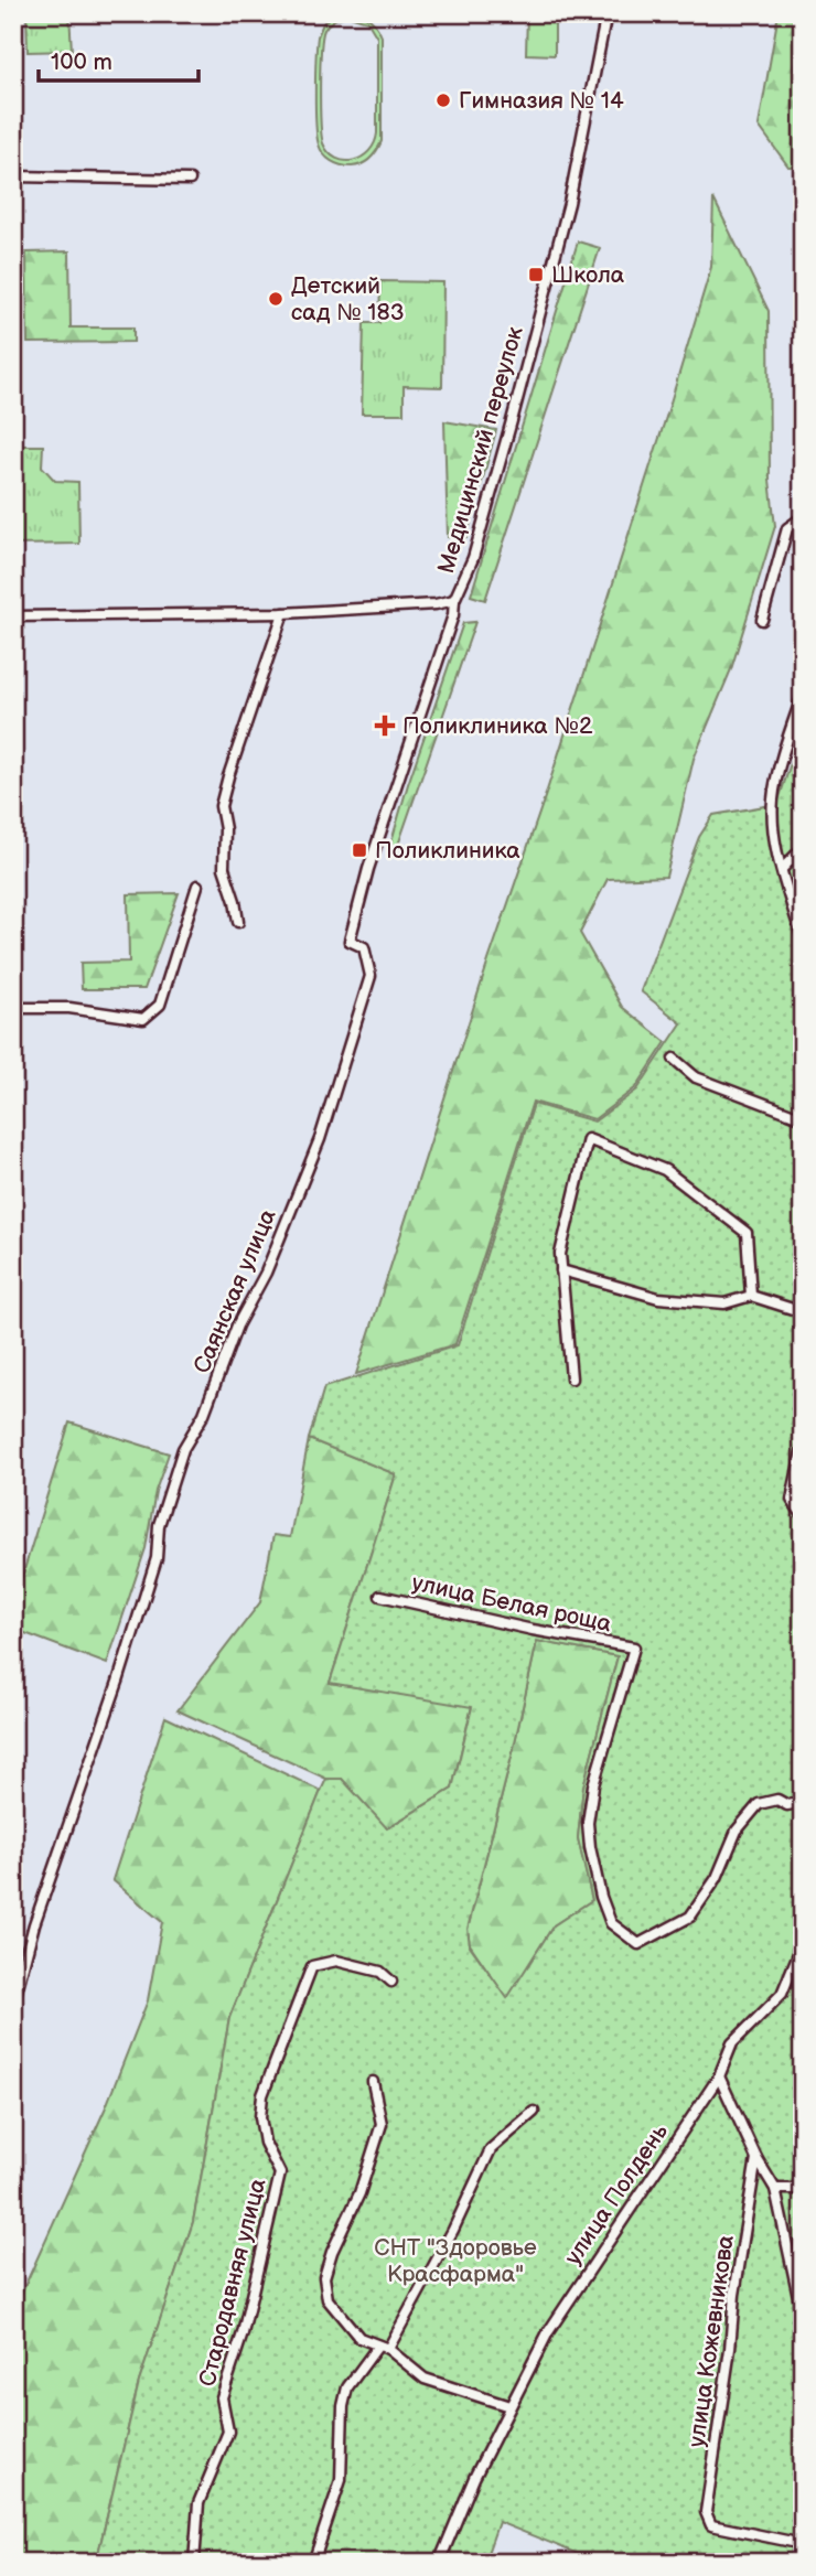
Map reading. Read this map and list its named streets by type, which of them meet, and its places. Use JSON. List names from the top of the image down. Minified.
{"streets":{"street":["Медицинский переулок","Саянская улица","улица Белая роща","улица Полдень","Стародавняя улица","улица Кожевникова"]},"crossings":[["Медицинский переулок","Саянская улица"]],"parks":["СНТ \"Здоровье Красфарма\""],"places":{"other":["Гимназия № 14","Детский сад № 183"],"transit":["Школа","Поликлиника"],"health":["Поликлиника №2"]},"scale_bar":"100 m"}
